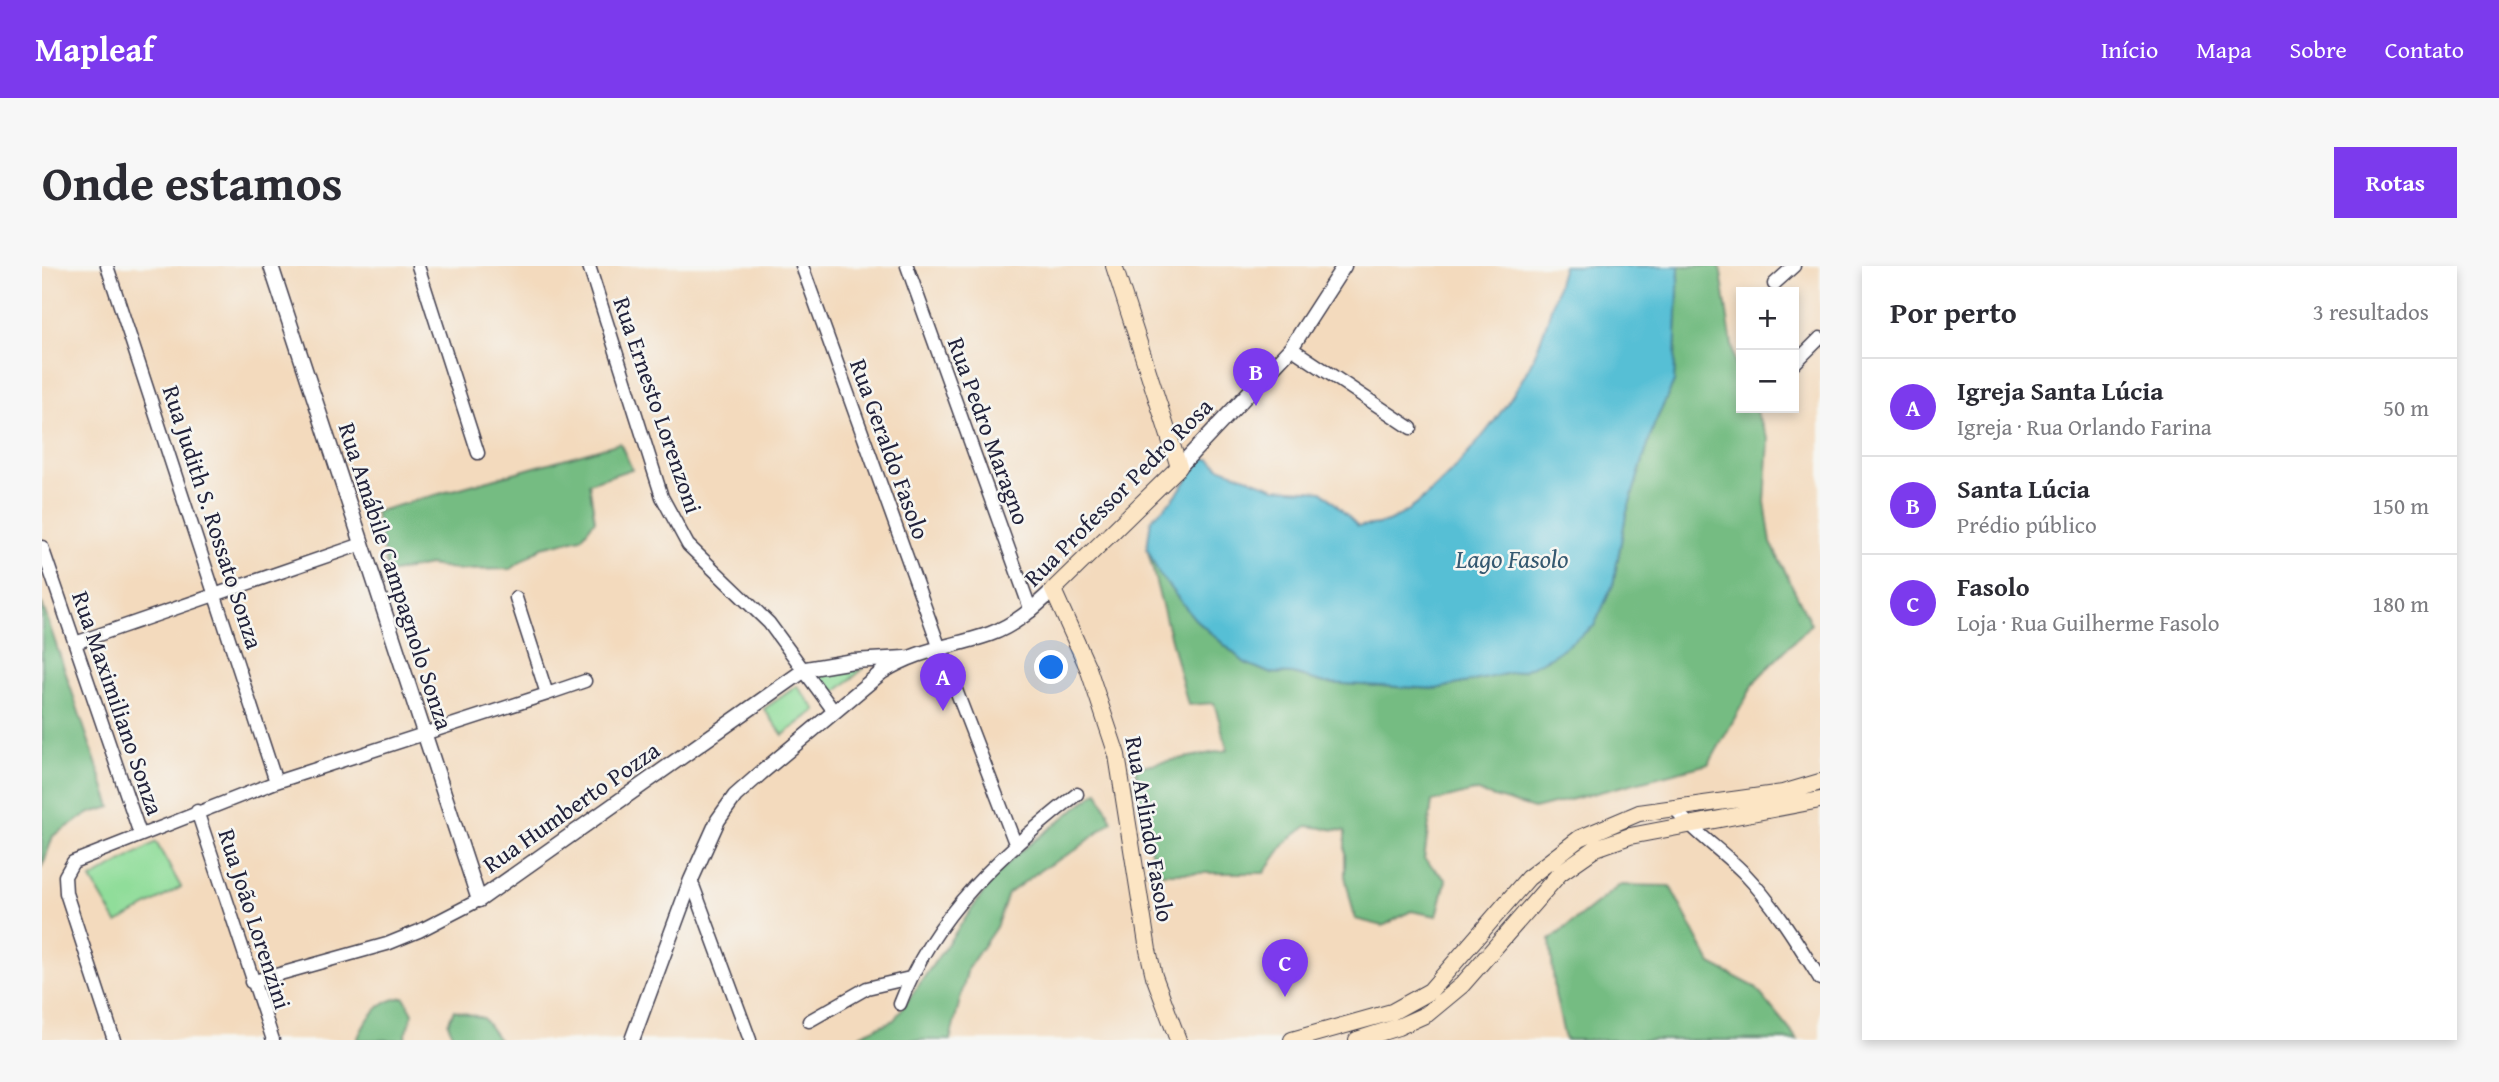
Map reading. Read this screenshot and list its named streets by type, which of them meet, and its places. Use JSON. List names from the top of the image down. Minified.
{"streets":{"main road":["Rua Professor Pedro Rosa","Rua Arlindo Fasolo"],"street":["Rua Ernesto Lorenzoni","Rua Pedro Maragno","Rua Geraldo Fasolo","Rua Judith S. Rossato Sonza","Rua Amábile Campagnolo Sonza","Rua Maximiliano Sonza","Rua Humberto Pozza","Rua João Lorenzini"]},"crossings":[["Rua Ernesto Lorenzoni","Rua Humberto Pozza"],["Rua Pedro Maragno","Rua Professor Pedro Rosa"],["Rua Geraldo Fasolo","Rua Professor Pedro Rosa"],["Rua Professor Pedro Rosa","Rua Humberto Pozza"],["Rua Professor Pedro Rosa","Rua Arlindo Fasolo"],["Rua Amábile Campagnolo Sonza","Rua Humberto Pozza"],["Rua Humberto Pozza","Rua João Lorenzini"]],"water":["Lago Fasolo"],"page":{"header":"Mapleaf","nav":["Início","Mapa","Sobre","Contato"],"title":"Onde estamos","buttons":"Rotas","heading":["Por perto","3 resultados"],"map_buttons":["+","−"],"pins":["B","A","C"],"list":[{"mark":"A","name":"Igreja Santa Lúcia","note":"Igreja · Rua Orlando Farina","value":"50 m"},{"mark":"B","name":"Santa Lúcia","note":"Prédio público","value":"150 m"},{"mark":"C","name":"Fasolo","note":"Loja · Rua Guilherme Fasolo","value":"180 m"}]}}
